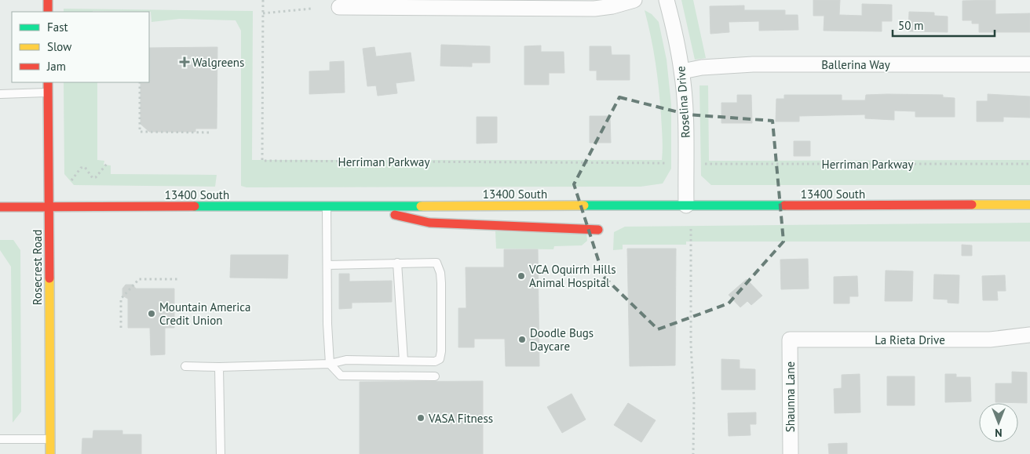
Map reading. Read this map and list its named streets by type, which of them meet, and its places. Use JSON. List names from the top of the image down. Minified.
{"streets":{"main road":["13400 South","Rosecrest Road"],"street":["Ballerina Way","Roselina Drive","La Rieta Drive","Shaunna Lane"],"path":["Herriman Parkway"]},"crossings":[["Ballerina Way","Roselina Drive"],["Roselina Drive","13400 South"],["13400 South","Rosecrest Road"],["La Rieta Drive","Shaunna Lane"]],"places":{"health":["Walgreens"],"other":["VCA Oquirrh Hills Animal Hospital","Mountain America Credit Union","Doodle Bugs Daycare","VASA Fitness"]},"legend":["Fast","Slow","Jam"],"scale_bar":"50 m","north":"bottom"}
